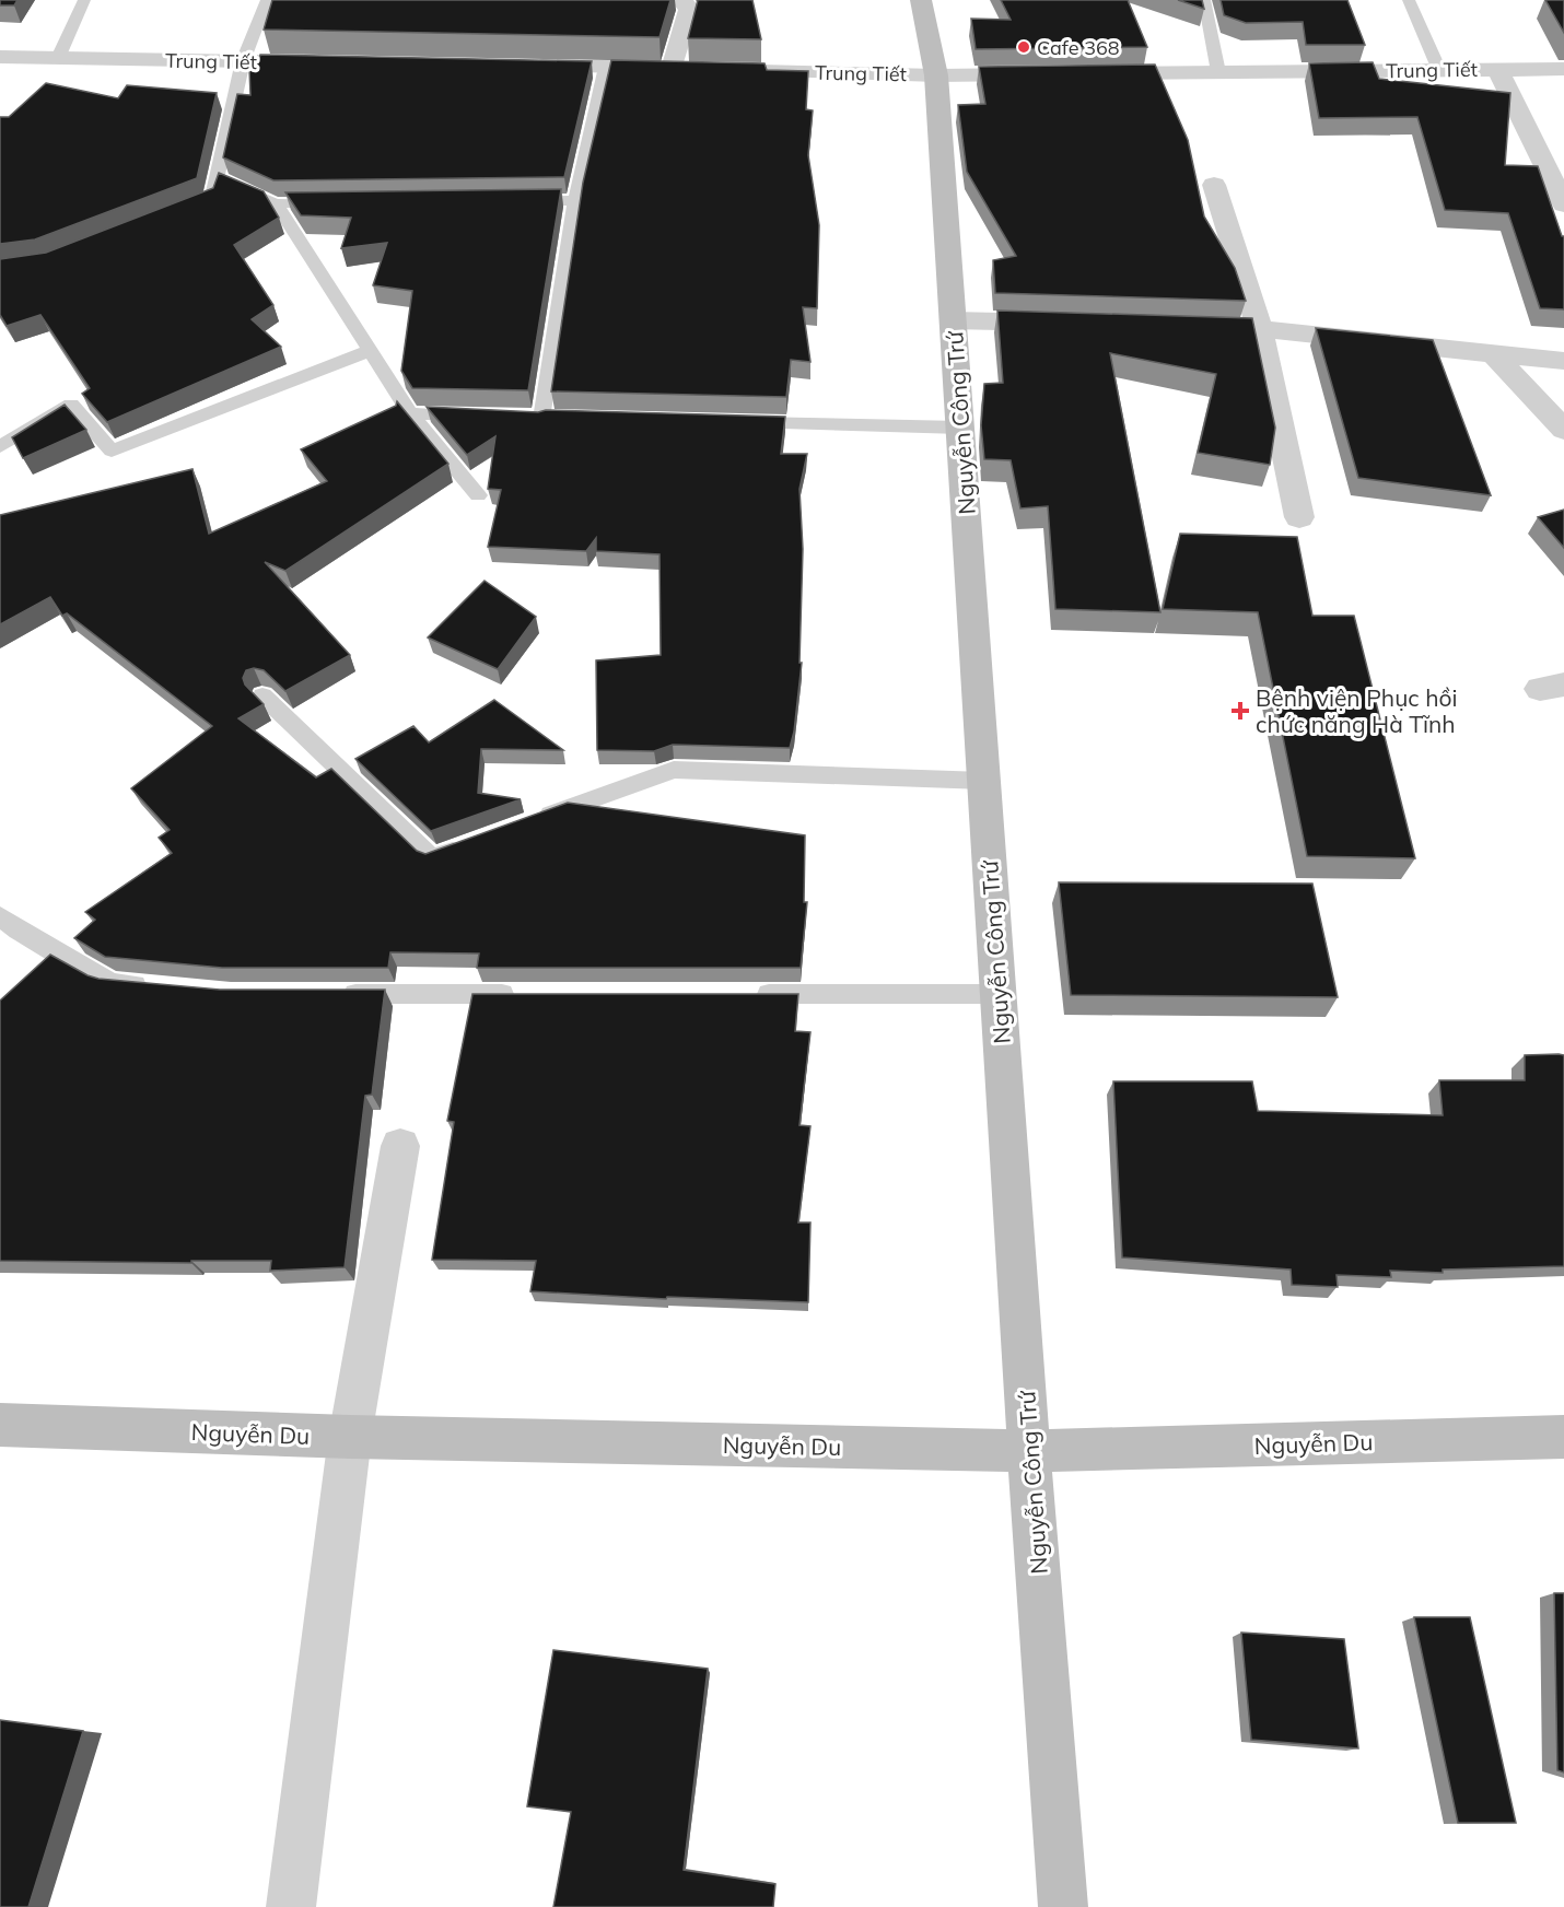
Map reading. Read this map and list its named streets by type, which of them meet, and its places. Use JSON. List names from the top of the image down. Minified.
{"streets":{"main road":["Nguyễn Công Trứ","Nguyễn Du"],"street":["Trung Tiết"]},"crossings":[["Trung Tiết","Nguyễn Công Trứ"],["Nguyễn Công Trứ","Nguyễn Du"]],"places":{"other":["Cafe 368"],"health":["Bệnh viện Phục hồi chức năng Hà Tĩnh"]}}
